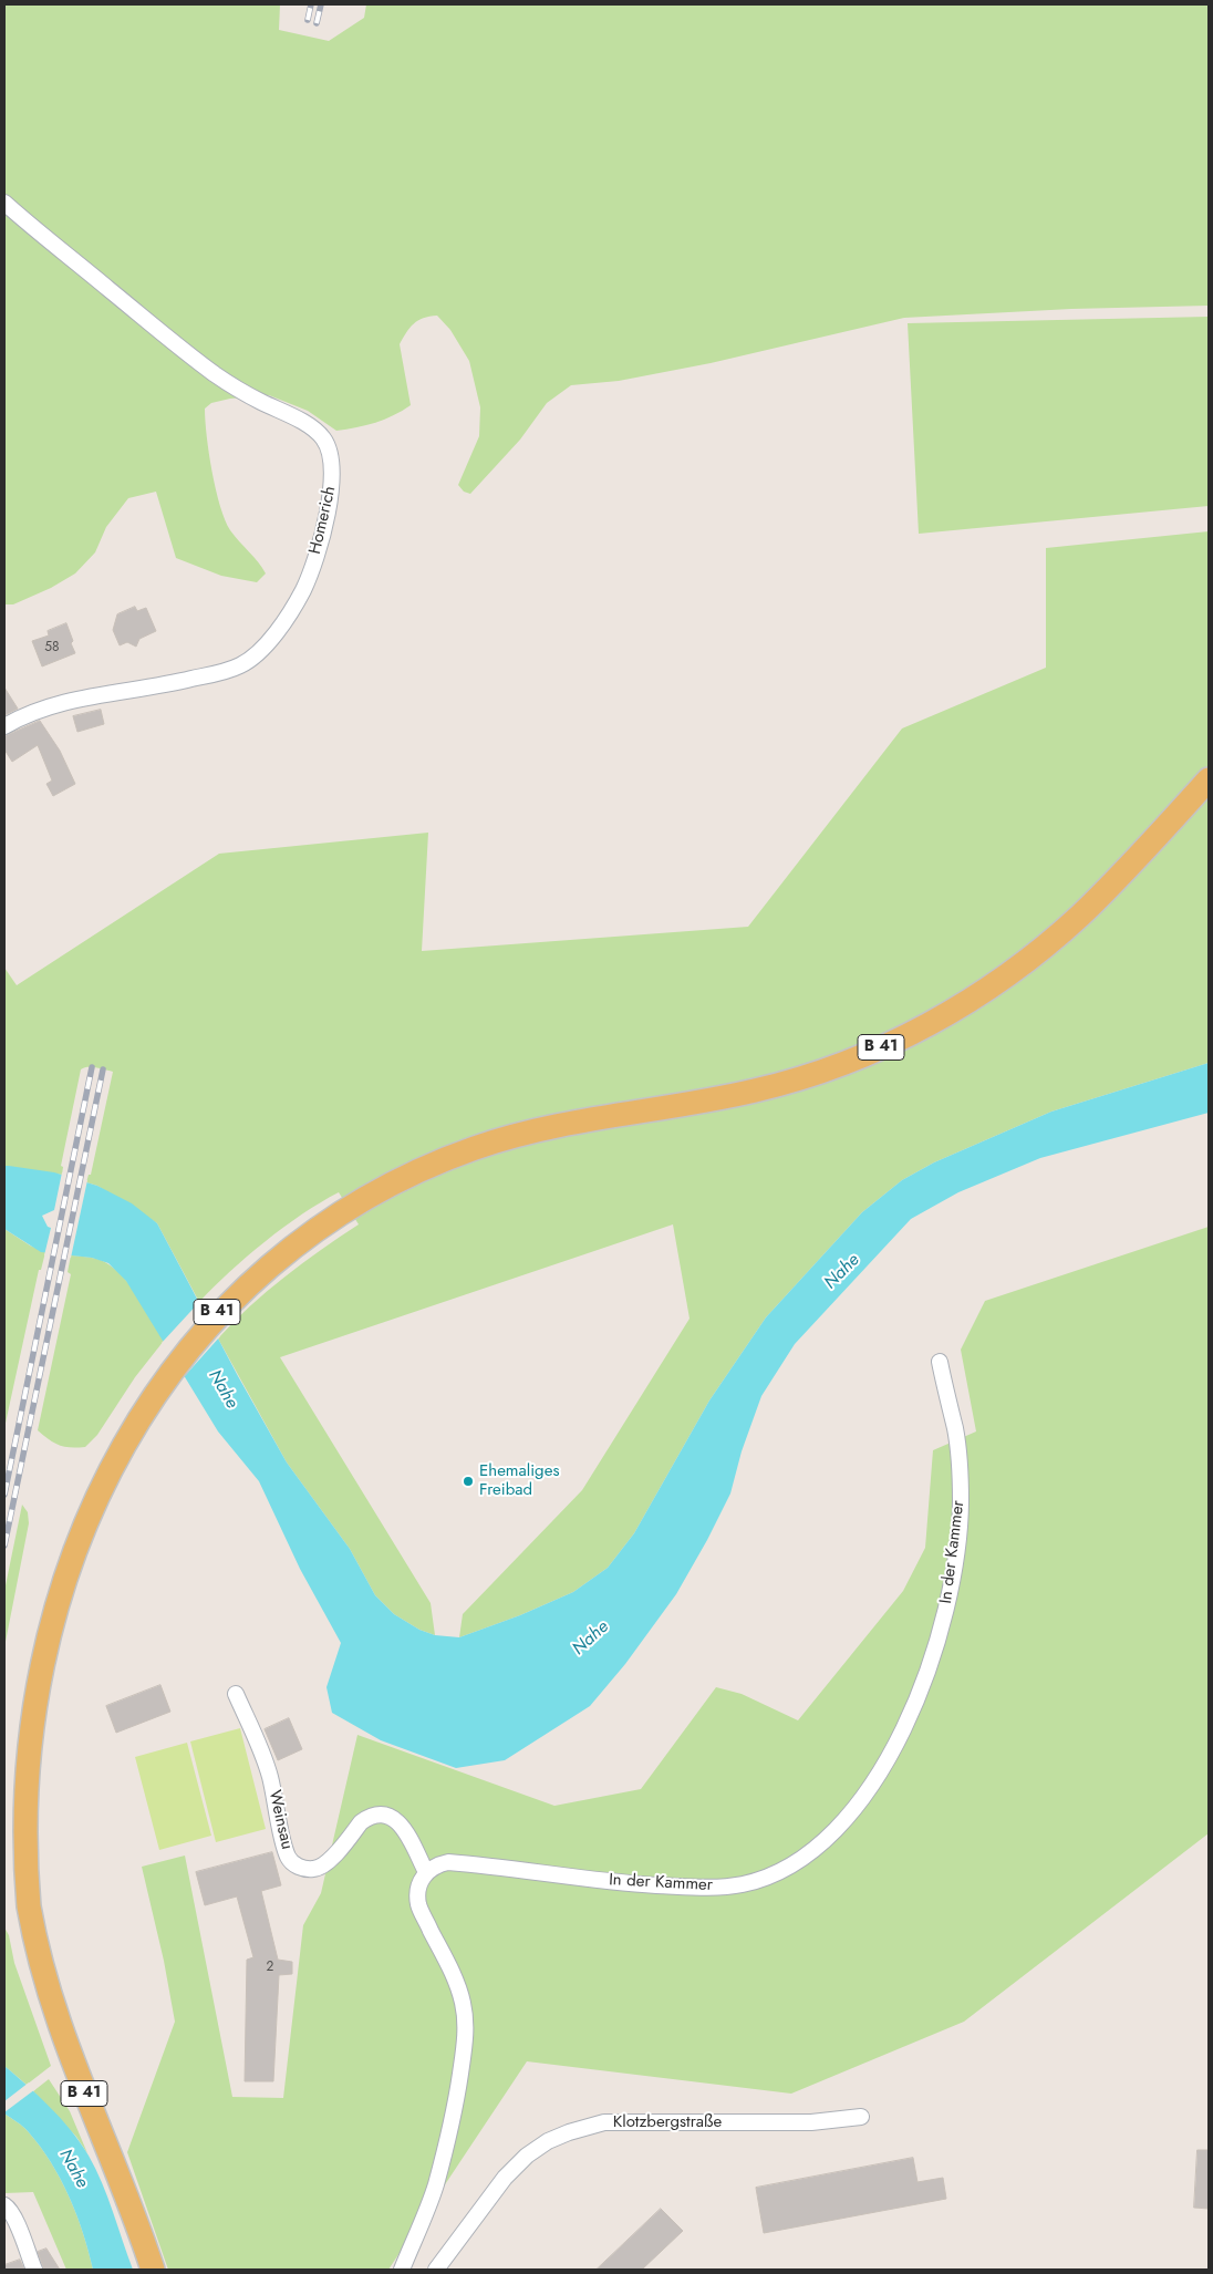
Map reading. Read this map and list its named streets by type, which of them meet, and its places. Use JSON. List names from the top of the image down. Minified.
{"streets":{"main road":["B 41"],"street":["Homerich","In der Kammer","Weinsau","Klotzbergstraße"]},"crossings":[["In der Kammer","Weinsau"]],"water":["Nahe"],"places":["Ehemaliges Freibad"],"house_numbers":["58","2"]}
